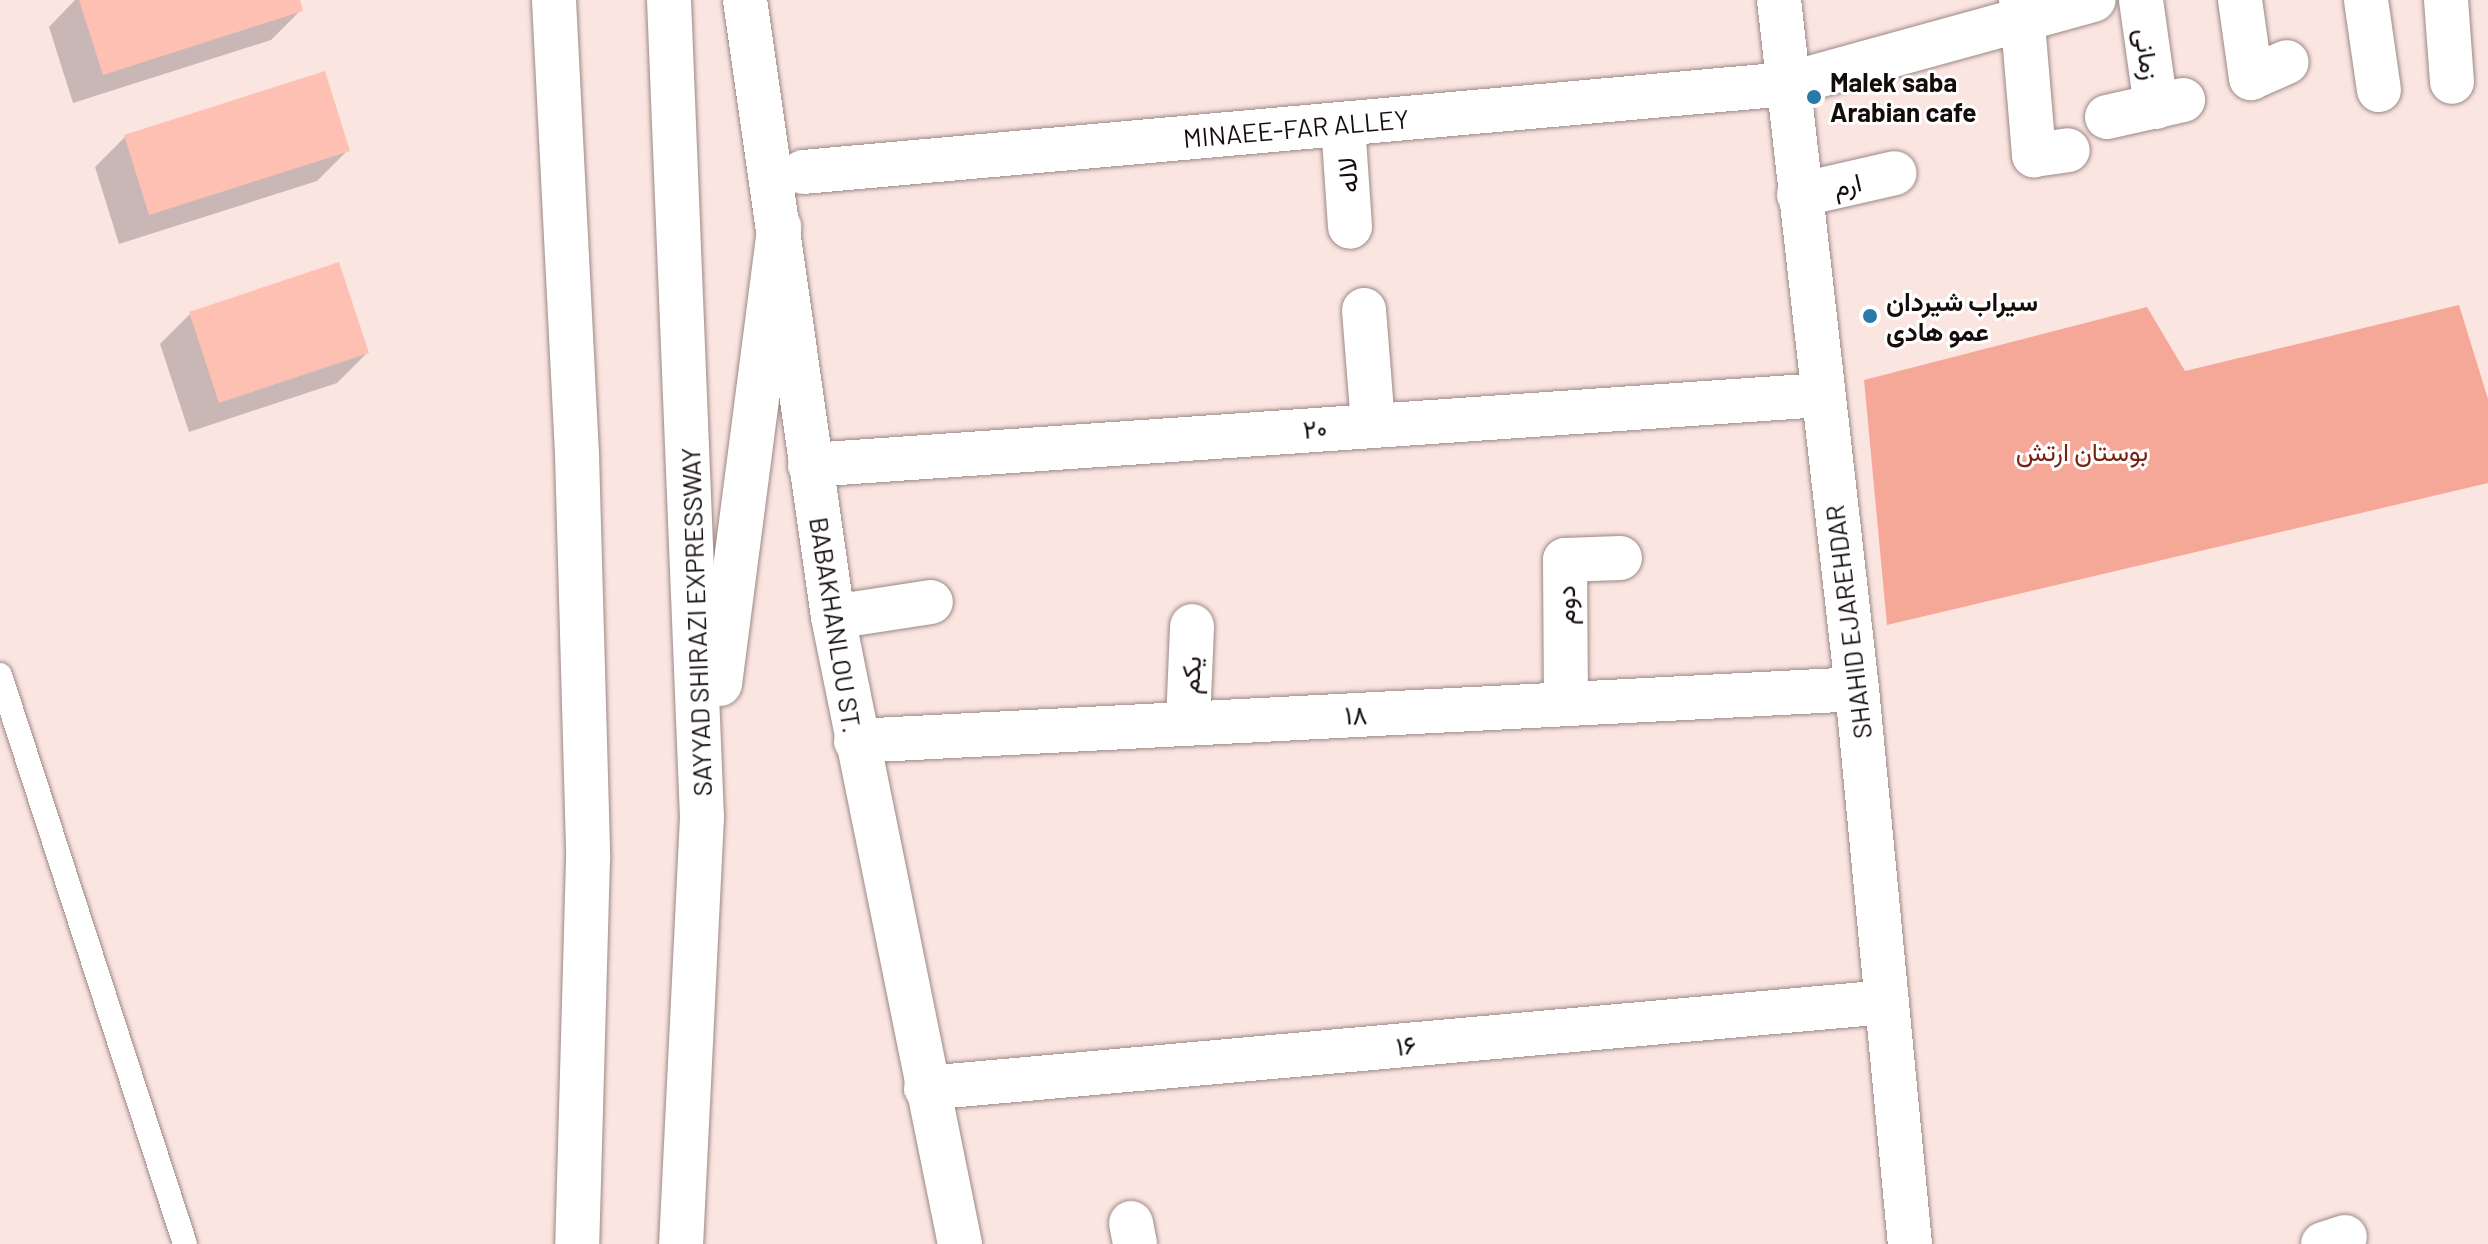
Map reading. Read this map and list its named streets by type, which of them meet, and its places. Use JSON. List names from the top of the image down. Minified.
{"streets":{"main road":["زمانی","MINAEE-FAR ALLEY","لاله","ارم","۲۰","دوم","SAYYAD SHIRAZI EXPRESSWAY","SHAHID EJAREHDAR","BABAKHANLOU ST.","یکم","۱۸","۱۶"]},"crossings":[["MINAEE-FAR ALLEY","لاله"],["MINAEE-FAR ALLEY","SHAHID EJAREHDAR"],["ارم","SHAHID EJAREHDAR"],["۲۰","SHAHID EJAREHDAR"],["۲۰","BABAKHANLOU ST."],["دوم","۱۸"],["SHAHID EJAREHDAR","۱۸"],["SHAHID EJAREHDAR","۱۶"],["BABAKHANLOU ST.","۱۸"],["BABAKHANLOU ST.","۱۶"],["یکم","۱۸"]],"parks":["بوستان ارتش"],"places":["Malek saba Arabian cafe","سیراب شیردان عمو هادی"]}
